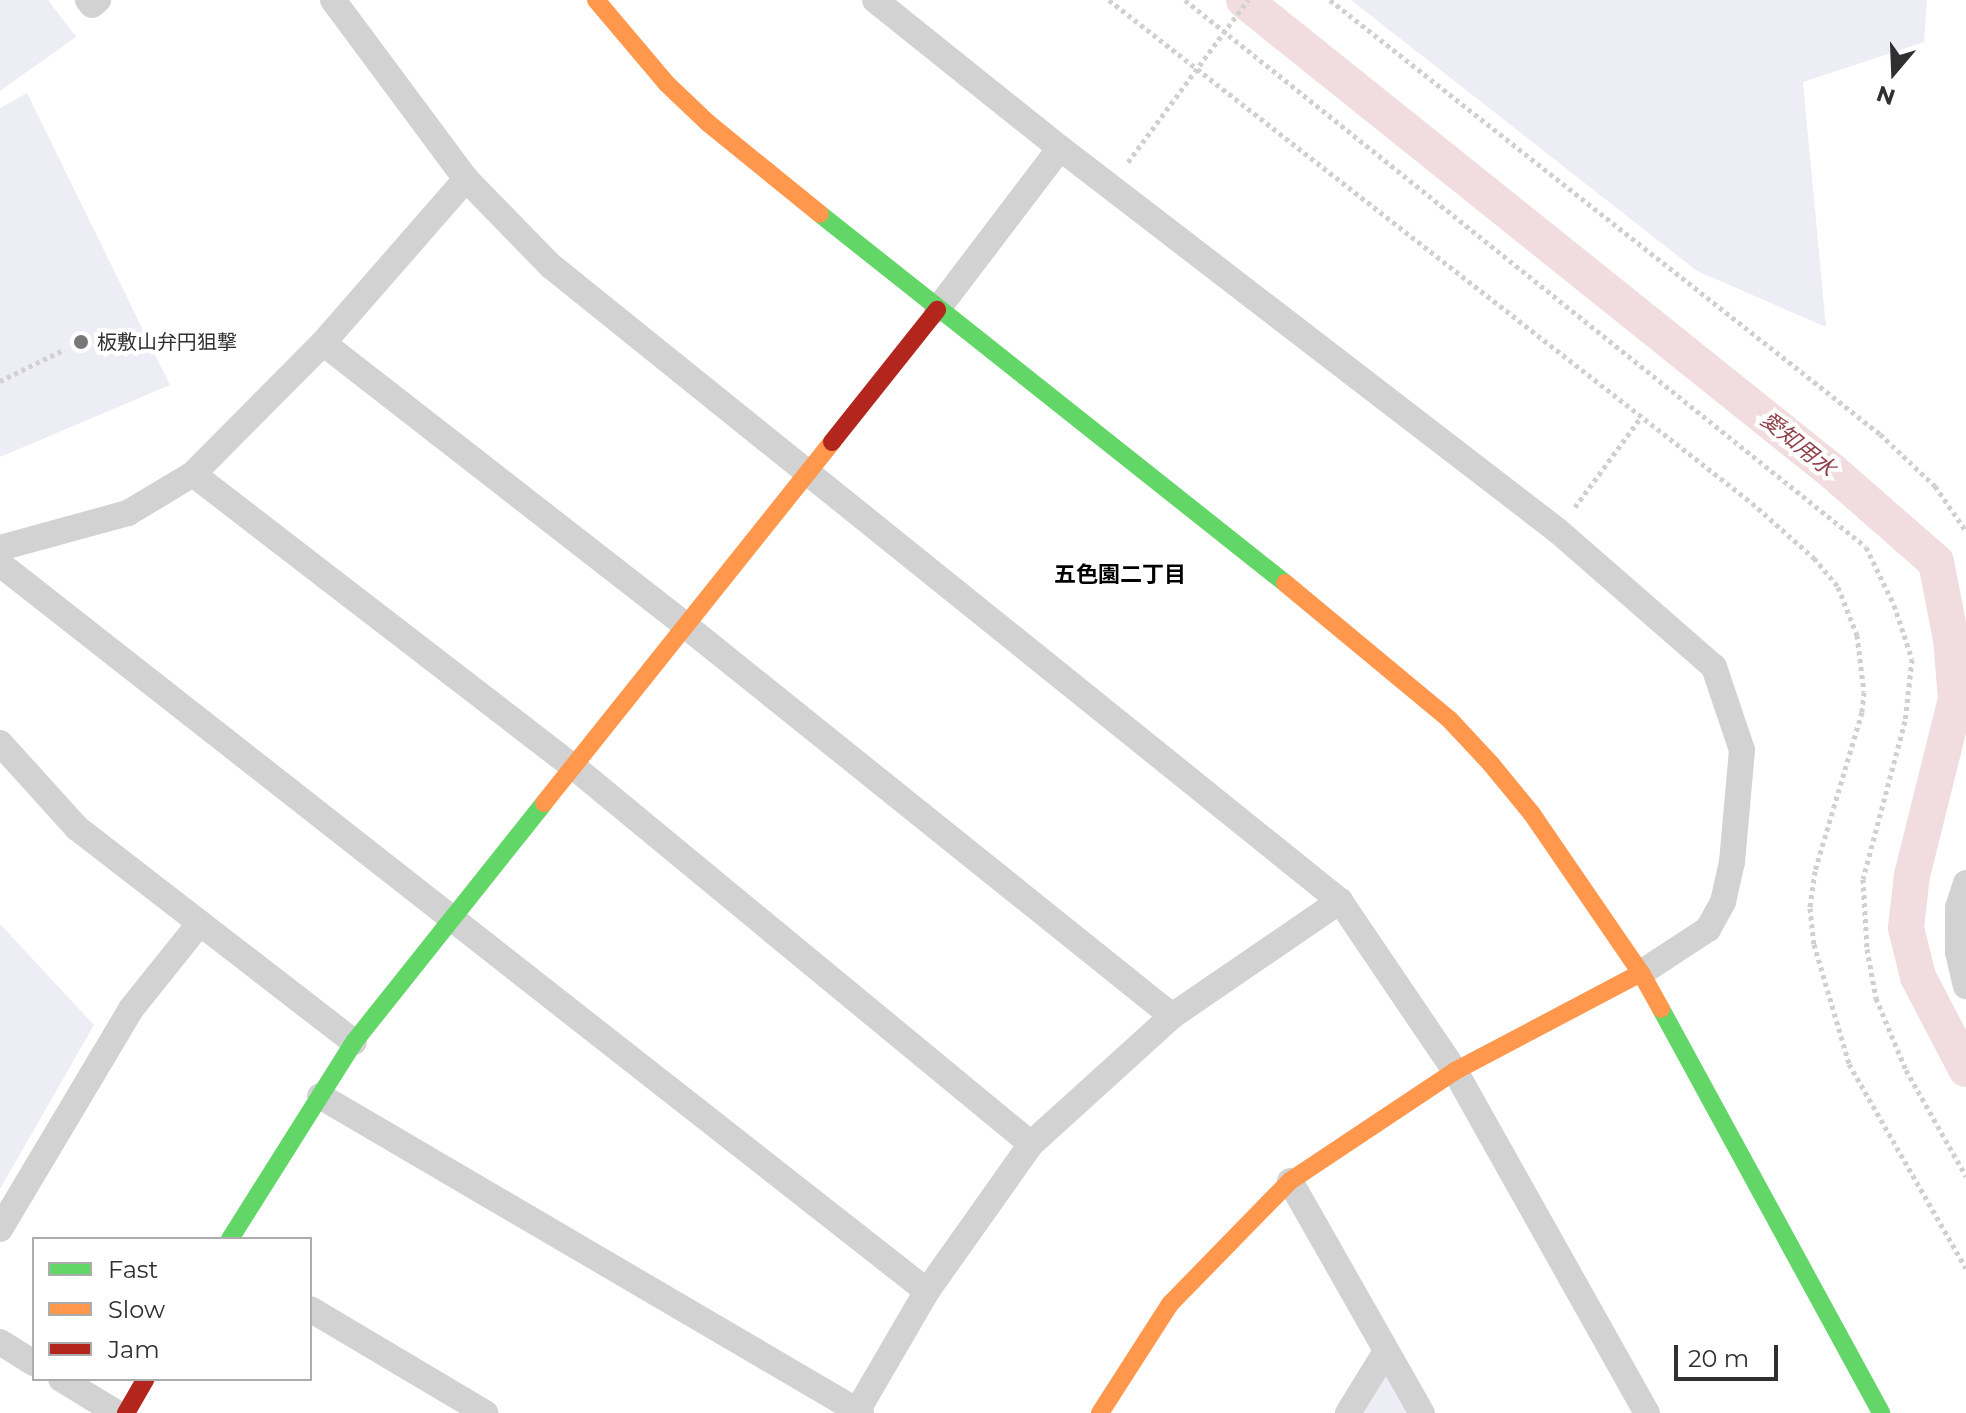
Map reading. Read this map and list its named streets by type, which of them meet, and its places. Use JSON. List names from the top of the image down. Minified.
{"districts":["五色園二丁目"],"water":["愛知用水"],"places":["板敷山弁円狙撃"],"legend":["Fast","Slow","Jam"],"scale_bar":"20 m","north":"bottom"}
